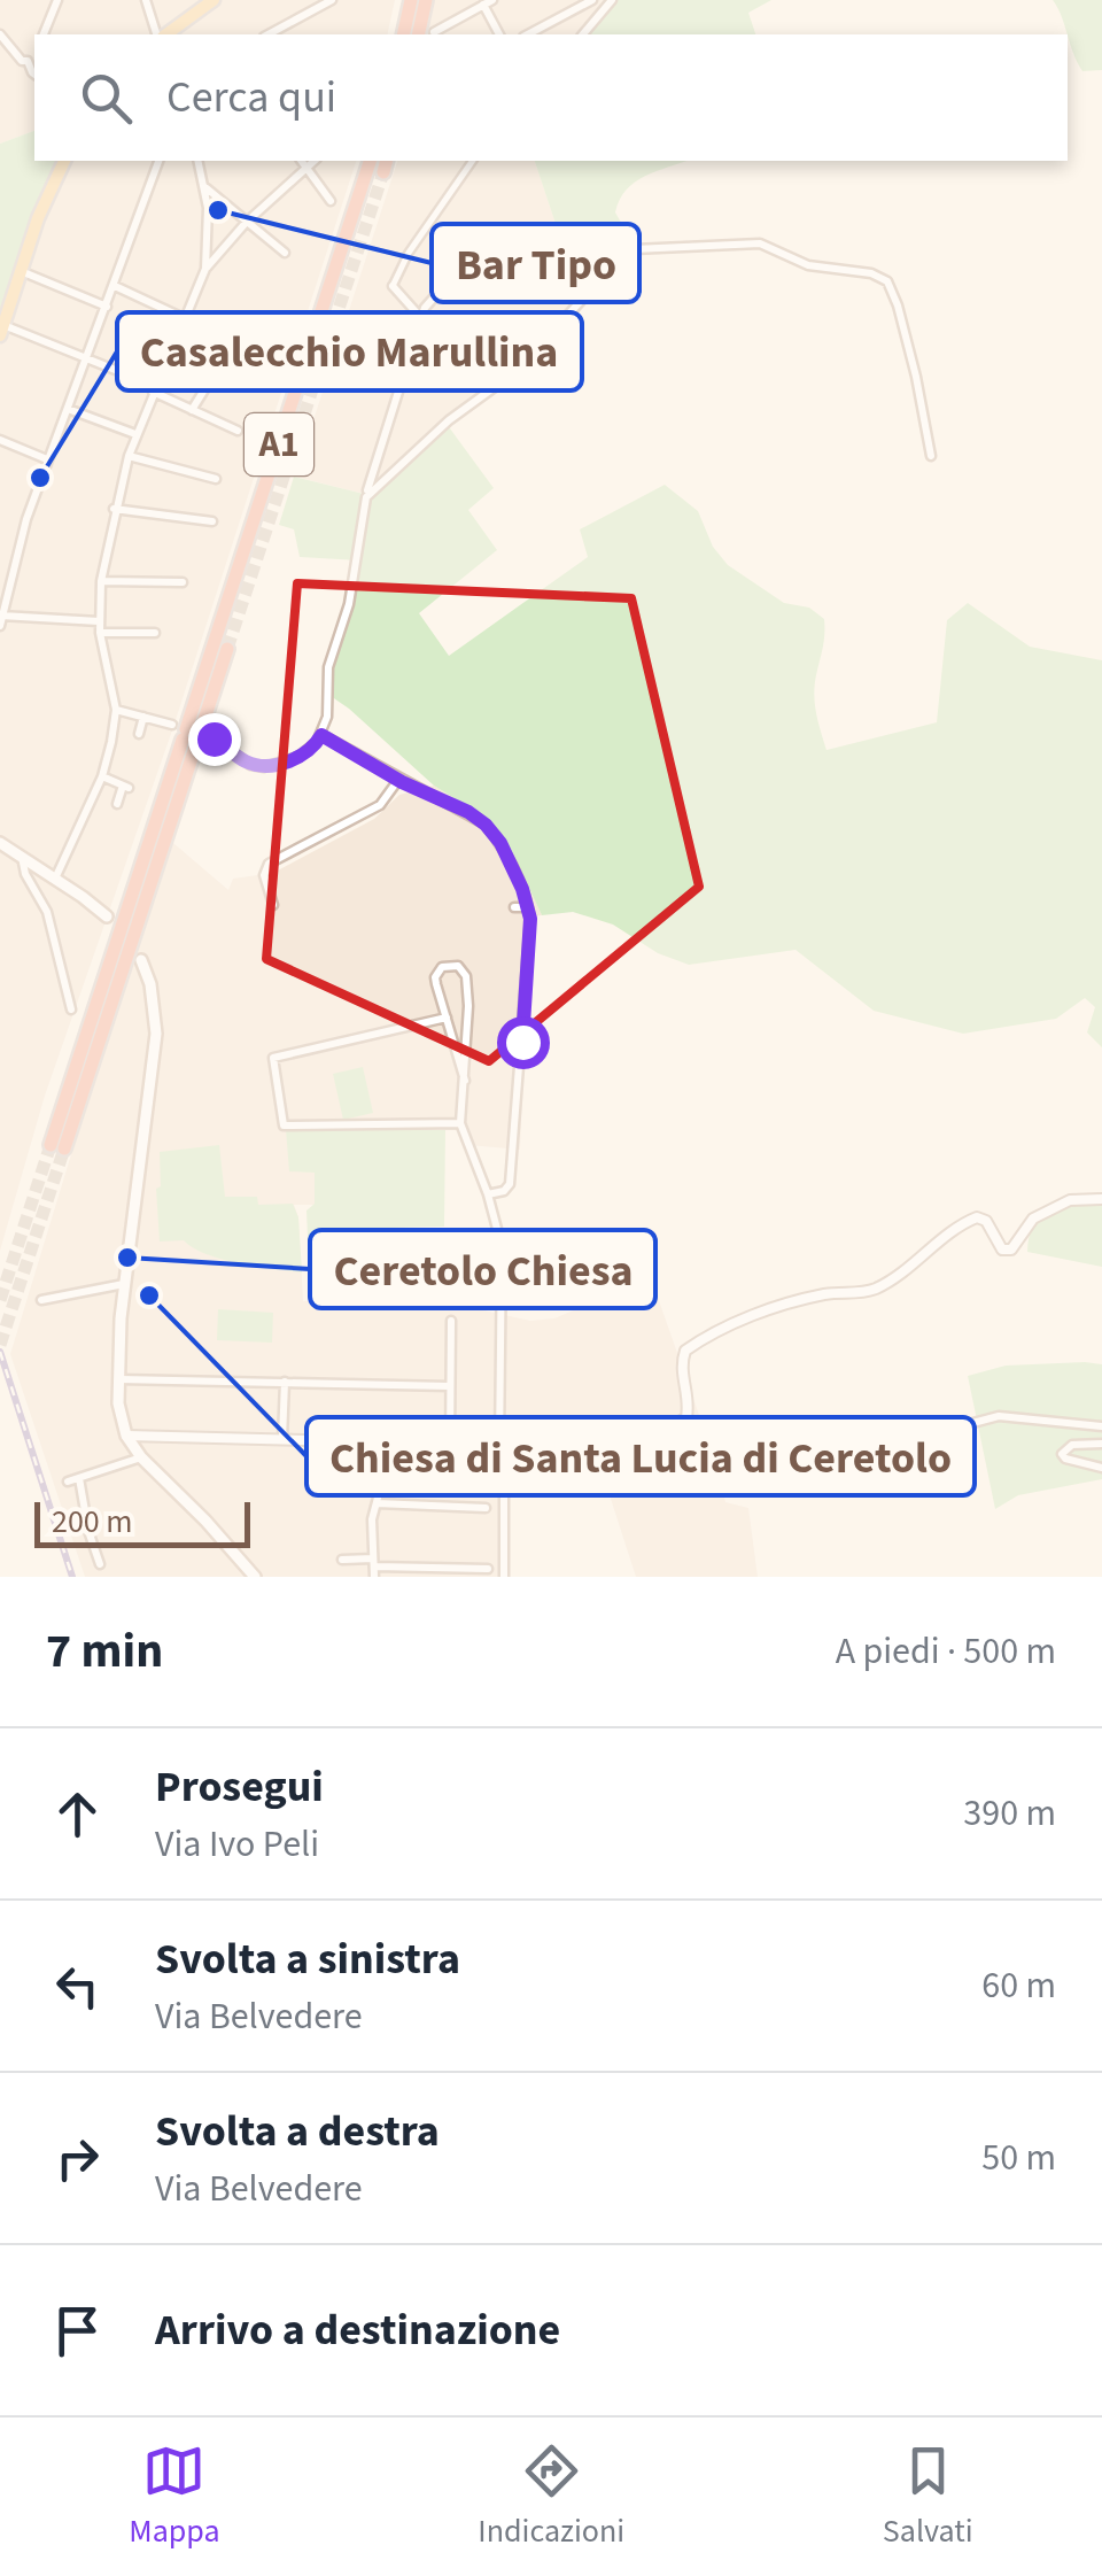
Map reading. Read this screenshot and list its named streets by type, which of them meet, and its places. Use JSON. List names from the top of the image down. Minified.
{"streets":{"highway":["A1"]},"places":["Bar Tipo","Casalecchio Marullina","Ceretolo Chiesa","Chiesa di Santa Lucia di Ceretolo"],"scale_bar":"200 m","page":{"search":"Cerca qui","scale":"200 m","heading":["7 min","A piedi · 500 m"],"list":[["Prosegui","Via Ivo Peli","390 m"],["Svolta a sinistra","Via Belvedere","60 m"],["Svolta a destra","Via Belvedere","50 m"],"Arrivo a destinazione"],"nav":["Mappa","Indicazioni","Salvati"]}}
